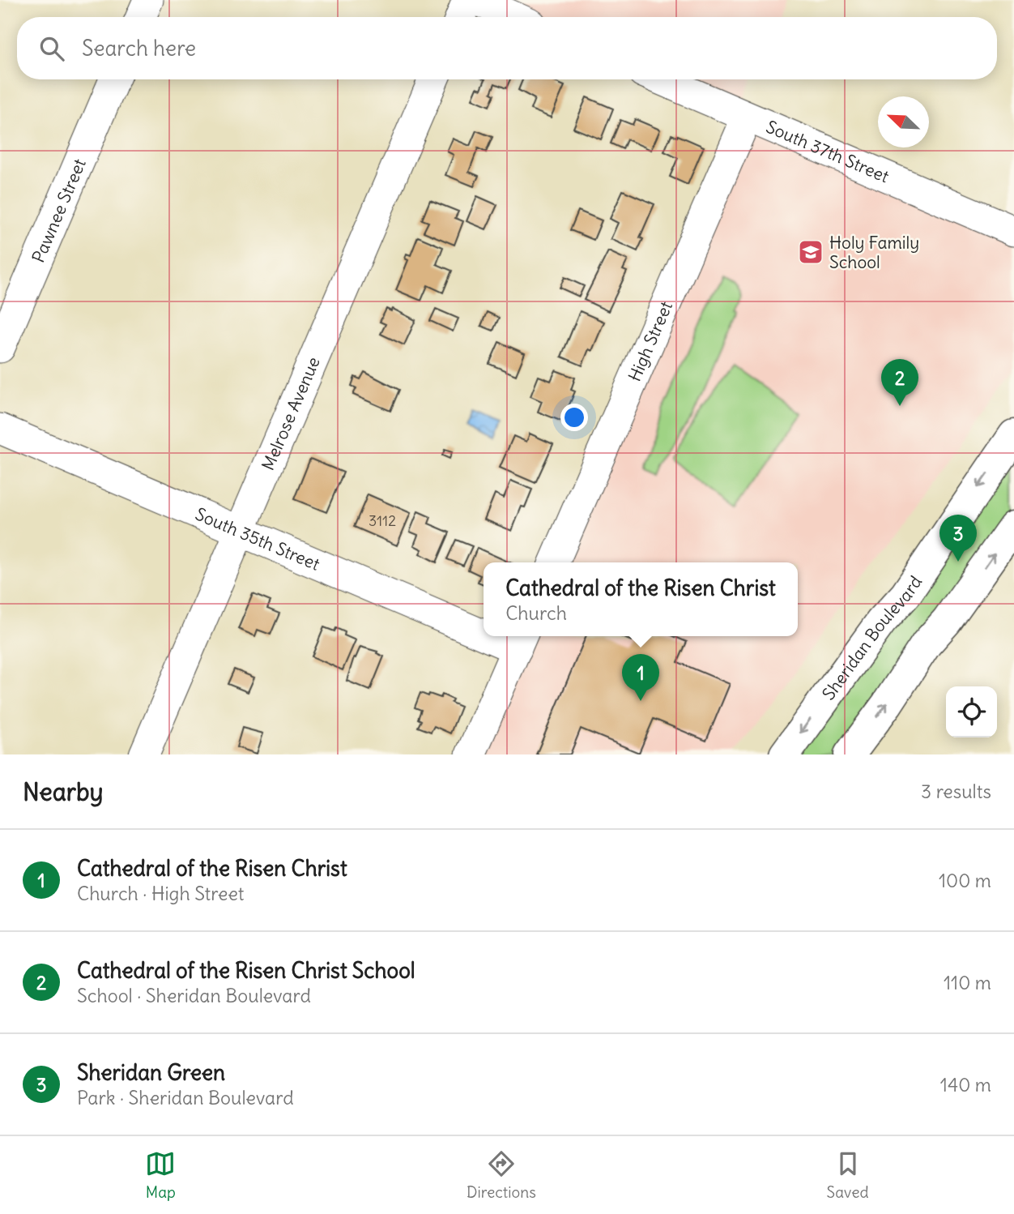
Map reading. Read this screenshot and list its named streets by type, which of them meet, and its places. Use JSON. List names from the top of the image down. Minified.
{"streets":{"main road":["Sheridan Boulevard"],"street":["South 37th Street","Pawnee Street","High Street","Melrose Avenue","South 35th Street"]},"crossings":[["South 37th Street","High Street"],["Melrose Avenue","South 35th Street"]],"places":{"school or university":["Holy Family School"]},"house_numbers":["3112"],"north":"top left","page":{"search":"Search here","pins":["2","3","1"],"popup":["Cathedral of the Risen Christ","Church"],"heading":["Nearby","3 results"],"list":[{"mark":"1","name":"Cathedral of the Risen Christ","note":"Church · High Street","value":"100 m"},{"mark":"2","name":"Cathedral of the Risen Christ School","note":"School · Sheridan Boulevard","value":"110 m"},{"mark":"3","name":"Sheridan Green","note":"Park · Sheridan Boulevard","value":"140 m"}],"nav":["Map","Directions","Saved"]}}
